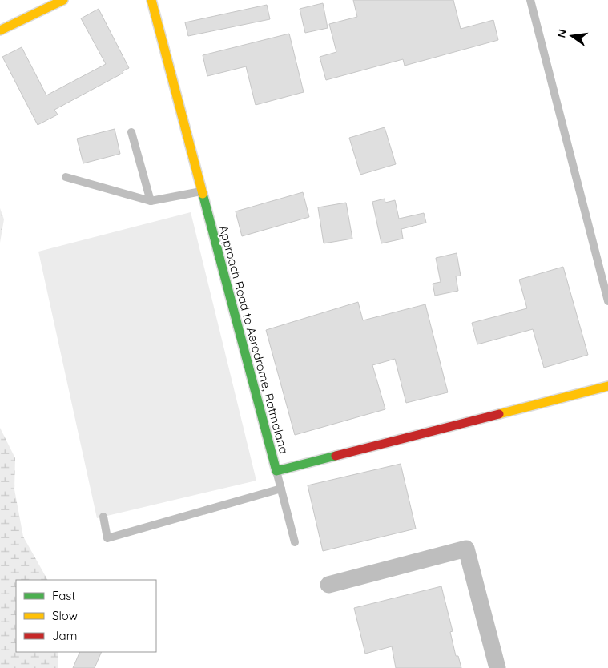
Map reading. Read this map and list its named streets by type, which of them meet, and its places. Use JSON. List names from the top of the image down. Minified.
{"streets":{"main road":["Approach Road to Aerodrome, Ratmalana"]},"legend":["Fast","Slow","Jam"],"north":"left"}
